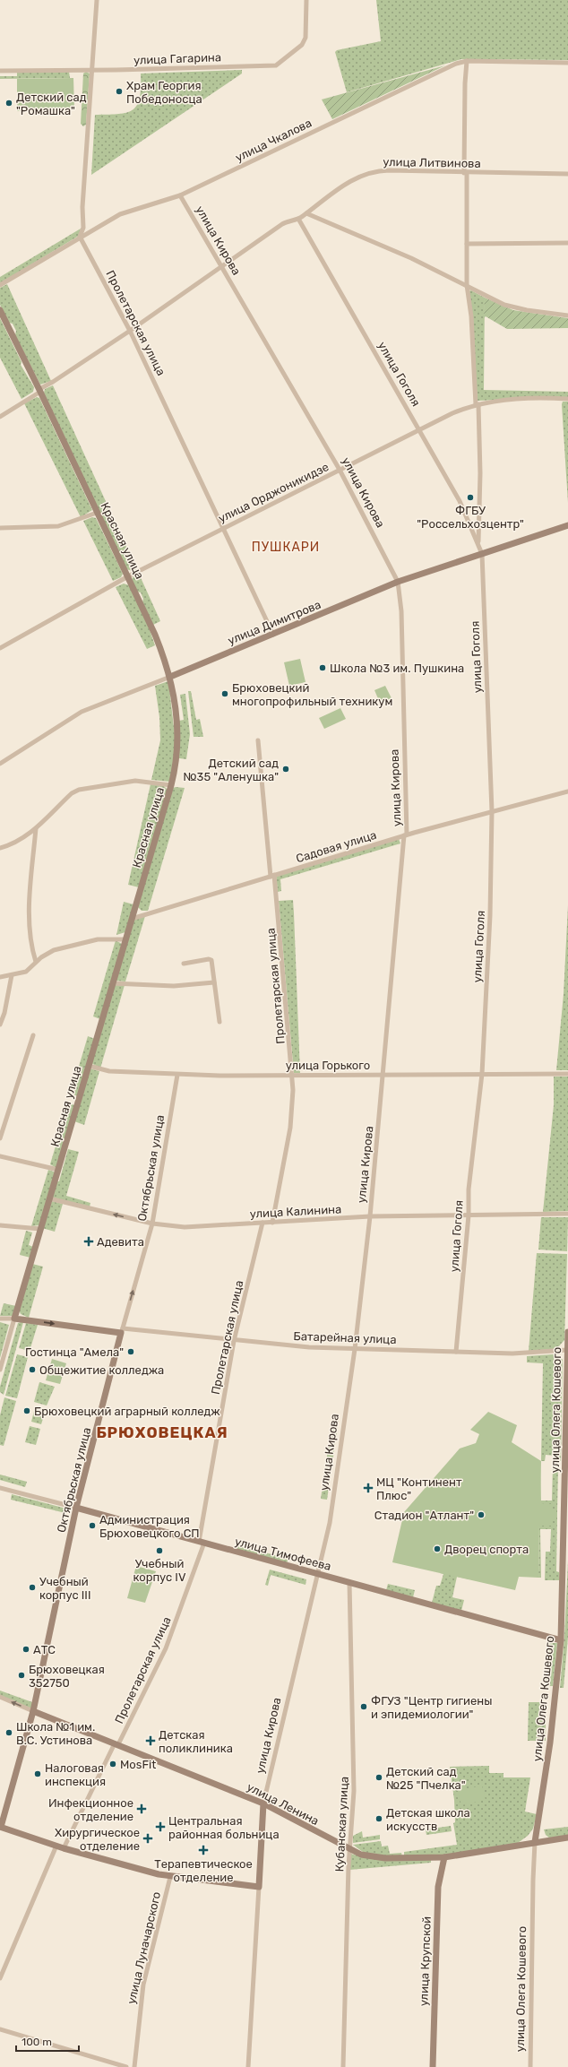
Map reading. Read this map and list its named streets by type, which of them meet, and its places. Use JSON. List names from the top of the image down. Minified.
{"streets":{"street":["улица Гагарина","улица Чкалова","улица Литвинова","улица Кирова","Пролетарская улица","улица Гоголя","улица Орджоникидзе","Красная улица","улица Димитрова","Садовая улица","улица Горького","Октябрьская улица","улица Калинина","Батарейная улица","улица Олега Кошевого","улица Тимофеева","улица Ленина","Кубанская улица","улица Луначарского","улица Крупской"]},"crossings":[["улица Чкалова","улица Кирова"],["улица Чкалова","Пролетарская улица"],["улица Чкалова","улица Гоголя"],["улица Литвинова","улица Кирова"],["улица Литвинова","Пролетарская улица"],["улица Литвинова","улица Гоголя"],["улица Литвинова","Красная улица"],["улица Кирова","улица Орджоникидзе"],["улица Кирова","улица Димитрова"],["улица Кирова","Садовая улица"],["улица Кирова","улица Горького"],["улица Кирова","улица Калинина"],["улица Кирова","Батарейная улица"],["улица Кирова","улица Тимофеева"],["улица Кирова","улица Ленина"],["Пролетарская улица","улица Орджоникидзе"],["Пролетарская улица","улица Димитрова"],["Пролетарская улица","Садовая улица"],["Пролетарская улица","улица Горького"],["Пролетарская улица","улица Калинина"],["Пролетарская улица","Батарейная улица"],["Пролетарская улица","улица Тимофеева"],["Пролетарская улица","улица Ленина"],["улица Гоголя","улица Орджоникидзе"],["улица Гоголя","улица Димитрова"],["улица Гоголя","Садовая улица"],["улица Гоголя","улица Горького"],["улица Гоголя","улица Калинина"],["улица Гоголя","Батарейная улица"],["улица Орджоникидзе","Красная улица"],["Красная улица","улица Димитрова"],["Красная улица","Садовая улица"],["Красная улица","улица Горького"],["Красная улица","улица Калинина"],["Красная улица","Батарейная улица"],["улица Горького","Октябрьская улица"],["Октябрьская улица","улица Калинина"],["Октябрьская улица","Батарейная улица"],["Октябрьская улица","улица Тимофеева"],["Октябрьская улица","улица Ленина"],["Батарейная улица","улица Олега Кошевого"],["улица Олега Кошевого","улица Тимофеева"],["улица Олега Кошевого","улица Ленина"],["улица Тимофеева","Кубанская улица"],["улица Ленина","Кубанская улица"],["улица Ленина","улица Крупской"]],"districts":["ПУШКАРИ","БРЮХОВЕЦКАЯ"],"places":{"other":["Храм Георгия Победоносца","Детский сад \"Ромашка\"","ФГБУ \"Россельхозцентр\"","Школа №3 им. Пушкина","Брюховецкий многопрофильный техникум","Детский сад №35 \"Аленушка\"","Гостинца \"Амела\"","Общежитие колледжа","Брюховецкий аграрный колледж","Стадион \"Атлант\"","Администрация Брюховецкого СП","Дворец спорта","Учебный корпус IV","Учебный корпус III","АТС","Брюховецкая 352750","ФГУЗ \"Центр гигиены и эпидемиологии\"","Школа №1 им. В.С. Устинова","MosFit","Налоговая инспекция","Детский сад №25 \"Пчелка\"","Детская школа искусств"],"health":["Адевита","МЦ \"Континент Плюс\"","Детская поликлиника","Инфекционное отделение","Центральная районная больница","Хирургическое отделение","Терапевтическое отделение"]},"scale_bar":"100 m"}
